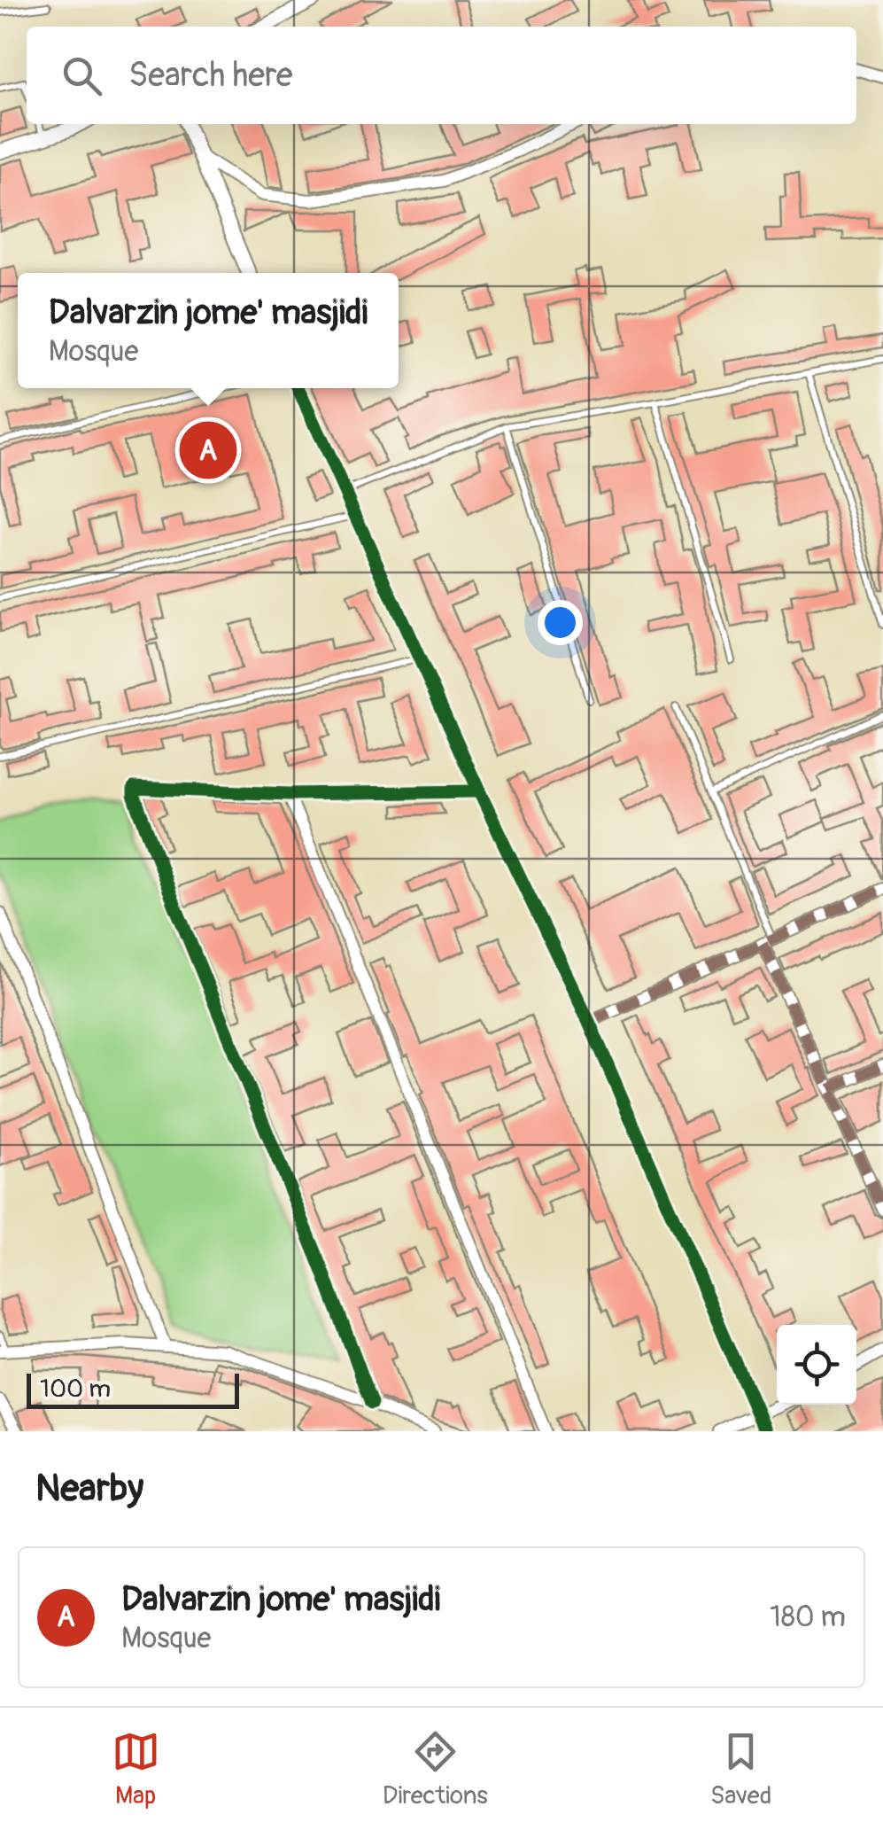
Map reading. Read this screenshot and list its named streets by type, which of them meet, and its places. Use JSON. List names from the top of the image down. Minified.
{"scale_bar":"100 m","page":{"search":"Search here","popup":["Dalvarzin jome' masjidi","Mosque"],"pins":"A","scale":"100 m","heading":"Nearby","list":[{"mark":"A","name":"Dalvarzin jome' masjidi","note":"Mosque","value":"180 m"}],"nav":["Map","Directions","Saved"]}}
